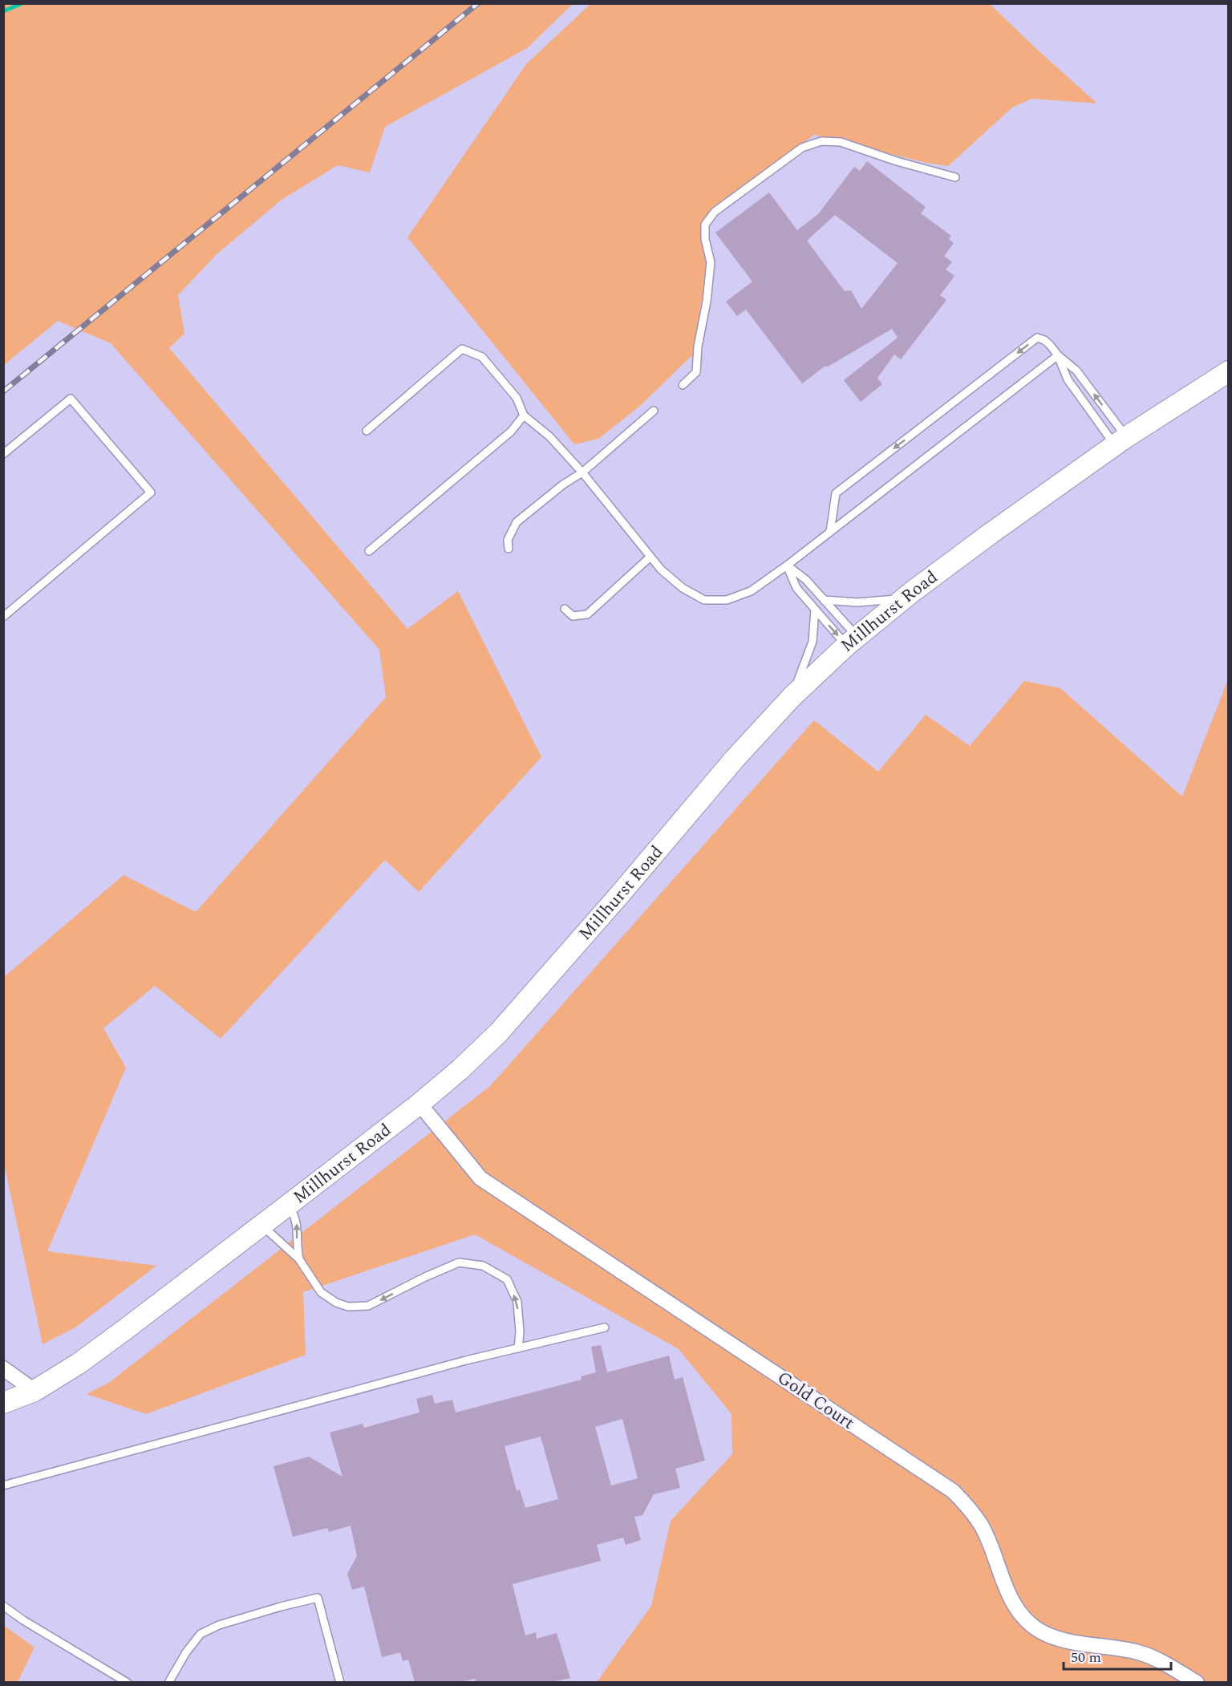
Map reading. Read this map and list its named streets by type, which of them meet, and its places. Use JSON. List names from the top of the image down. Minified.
{"streets":{"street":["Millhurst Road","Gold Court"]},"crossings":[["Millhurst Road","Gold Court"]],"scale_bar":"50 m"}
